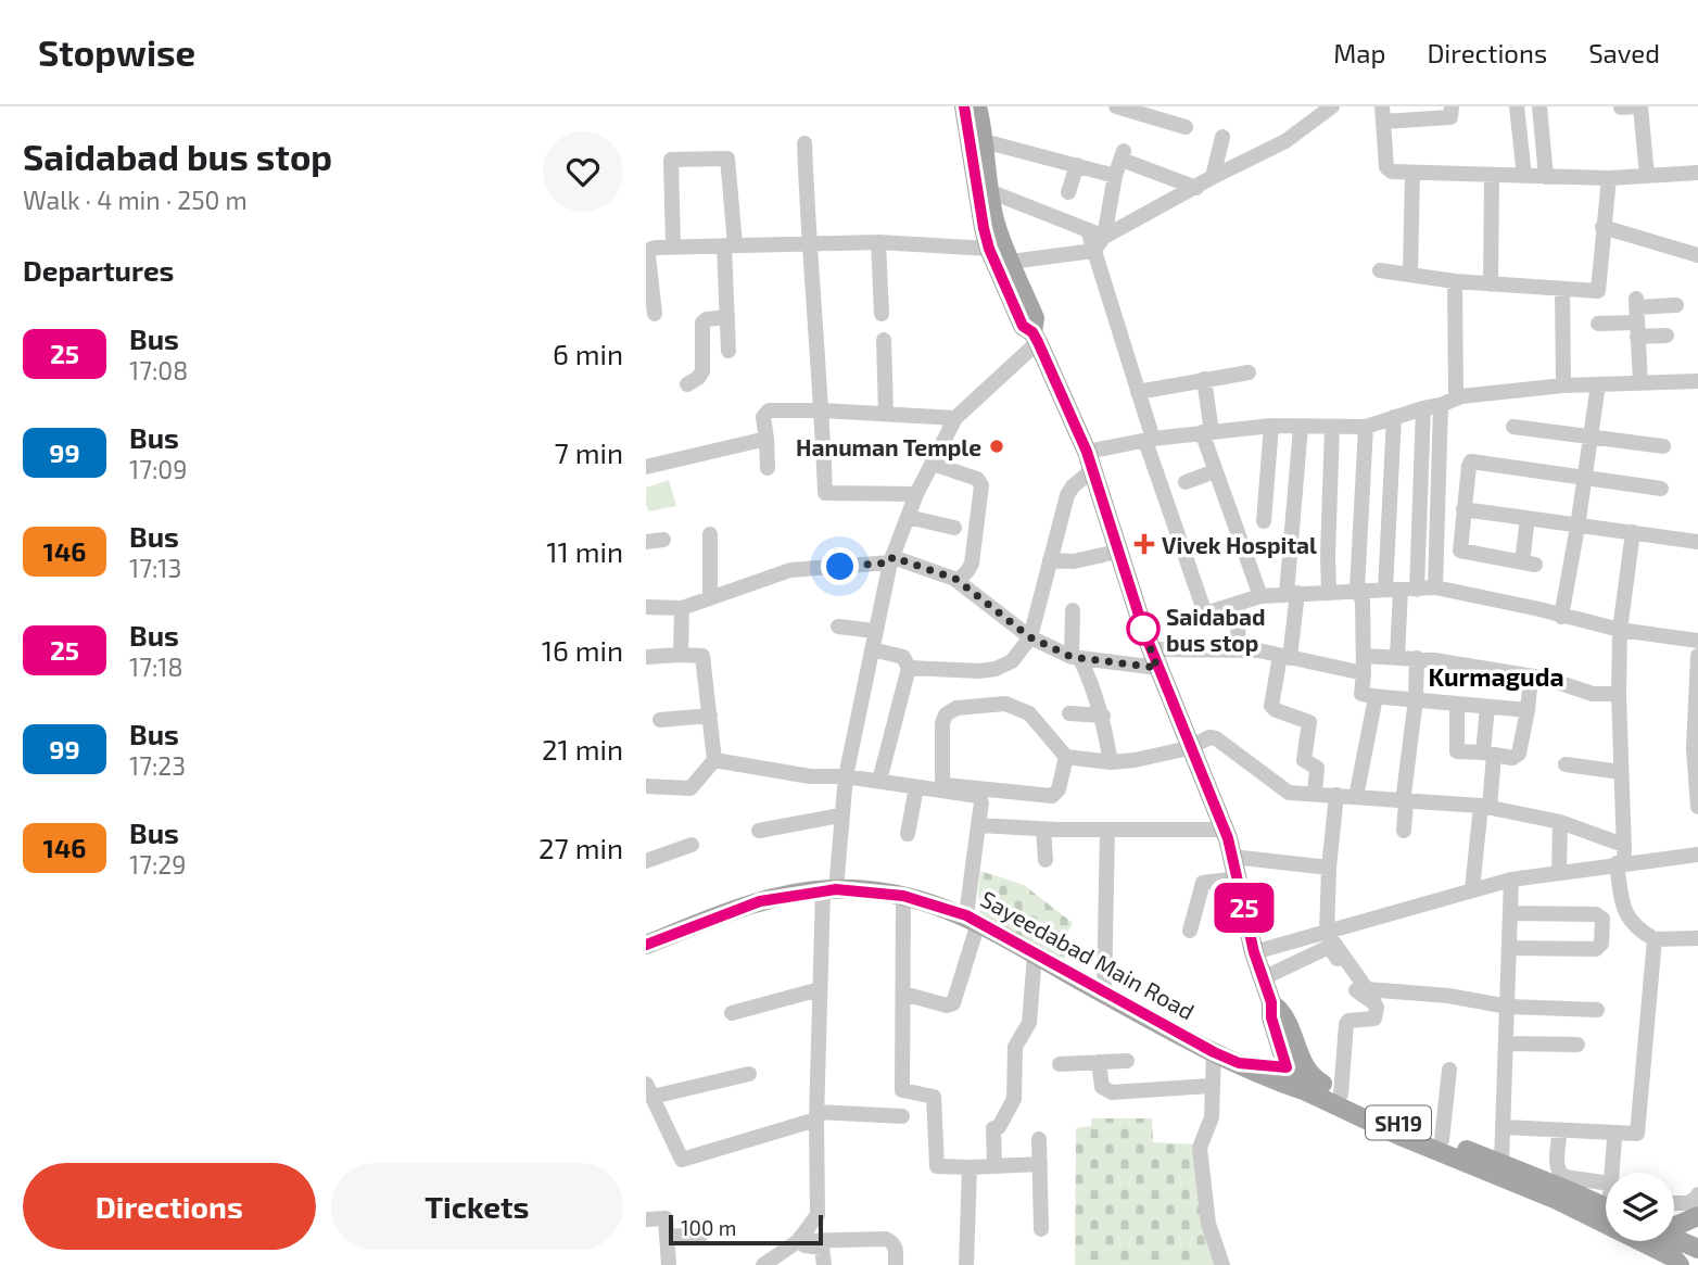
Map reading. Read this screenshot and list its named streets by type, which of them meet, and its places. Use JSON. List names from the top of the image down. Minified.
{"streets":{"main road":["Sayeedabad Main Road","SH19"]},"crossings":[["Sayeedabad Main Road","SH19"]],"districts":["Kurmaguda"],"places":{"other":["Hanuman Temple","Saidabad bus stop"],"health":["Vivek Hospital"]},"lines":["bus line 25"],"scale_bar":"100 m","page":{"header":"Stopwise","nav":["Map","Directions","Saved"],"heading":[["Saidabad bus stop","Walk · 4 min · 250 m"],"Departures"],"on_map":"25","list":[{"mark":"25","name":"Bus","note":"17:08","value":"6 min"},{"mark":"99","name":"Bus","note":"17:09","value":"7 min"},{"mark":"146","name":"Bus","note":"17:13","value":"11 min"},{"mark":"25","name":"Bus","note":"17:18","value":"16 min"},{"mark":"99","name":"Bus","note":"17:23","value":"21 min"},{"mark":"146","name":"Bus","note":"17:29","value":"27 min"}],"buttons":["Directions","Tickets"],"scale":"100 m"}}
